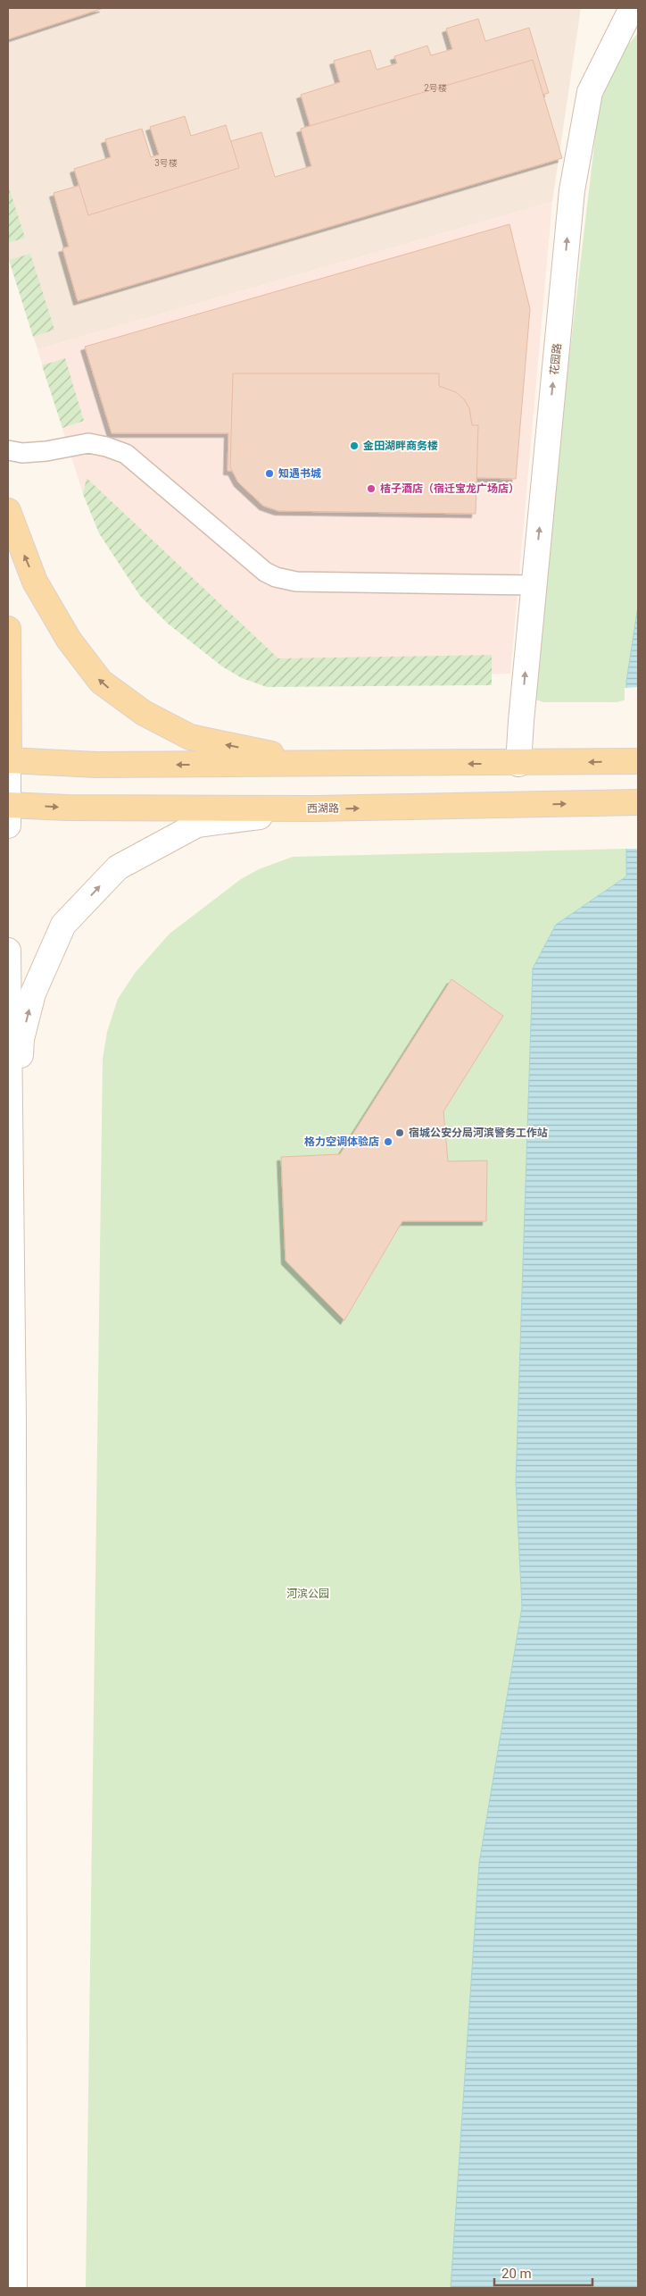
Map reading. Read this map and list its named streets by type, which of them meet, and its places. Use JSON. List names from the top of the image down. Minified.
{"streets":{"main road":["花园路","西湖路"]},"one_way":["花园路"],"parks":["河滨公园"],"places":["金田湖畔商务楼","知遇书城","桔子酒店（宿迁宝龙广场店）","宿城公安分局河滨警务工作站","格力空调体验店"],"house_numbers":["2号楼","3号楼"],"scale_bar":"20 m"}
